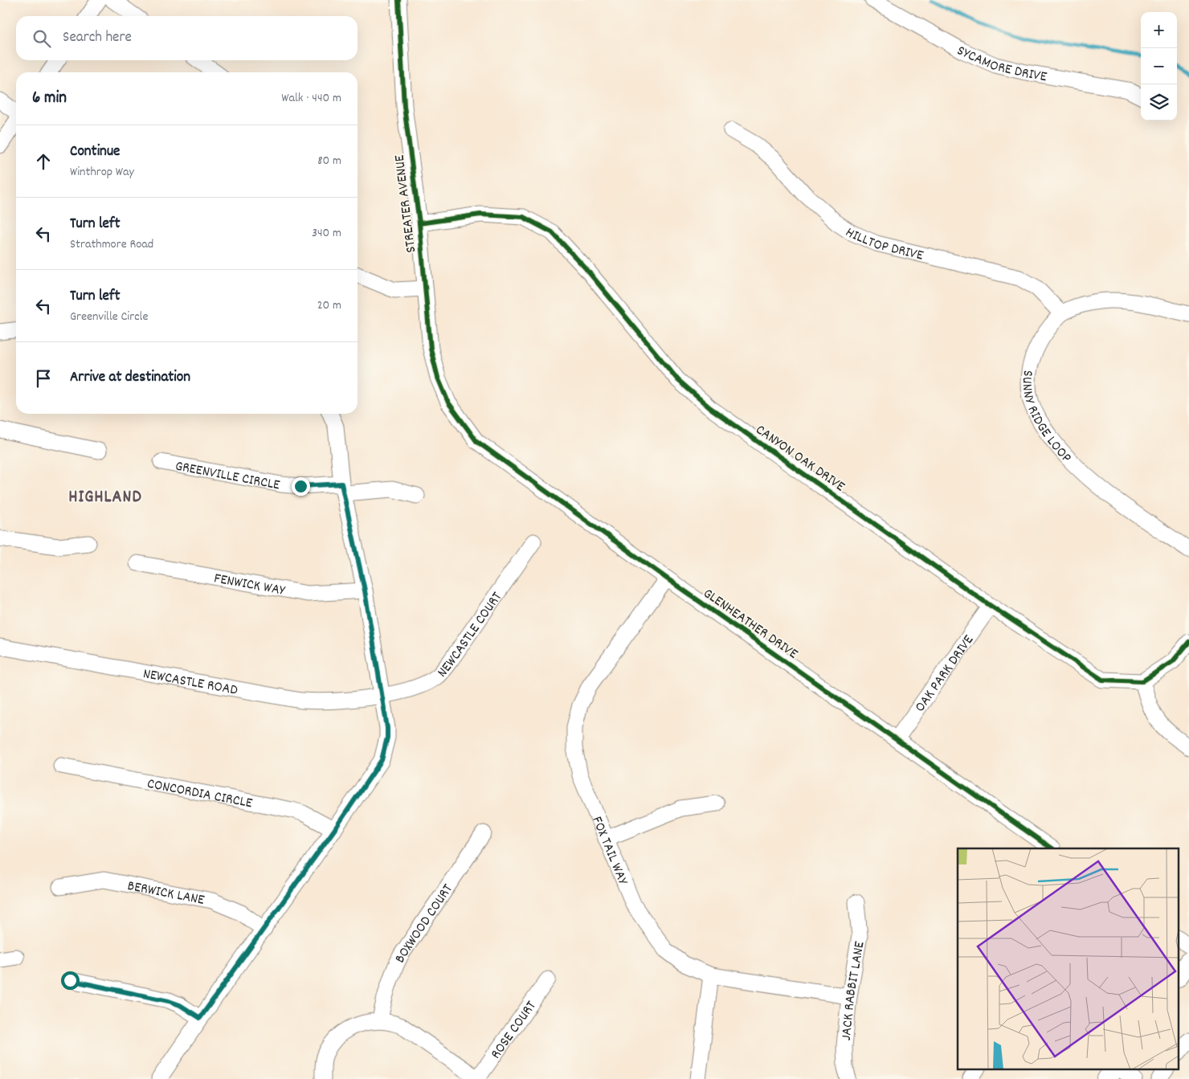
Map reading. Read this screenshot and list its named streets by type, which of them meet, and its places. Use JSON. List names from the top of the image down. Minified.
{"streets":{"street":["SYCAMORE DRIVE","STREATER AVENUE","HILLTOP DRIVE","SUNNY RIDGE LOOP","CANYON OAK DRIVE","GREENVILLE CIRCLE","FENWICK WAY","GLENHEATHER DRIVE","NEWCASTLE COURT","OAK PARK DRIVE","NEWCASTLE ROAD","CONCORDIA CIRCLE","FOX TAIL WAY","BERWICK LANE","BOXWOOD COURT","JACK RABBIT LANE","ROSE COURT"]},"crossings":[["STREATER AVENUE","CANYON OAK DRIVE"],["STREATER AVENUE","GLENHEATHER DRIVE"],["HILLTOP DRIVE","SUNNY RIDGE LOOP"],["CANYON OAK DRIVE","OAK PARK DRIVE"],["GLENHEATHER DRIVE","OAK PARK DRIVE"],["GLENHEATHER DRIVE","FOX TAIL WAY"],["NEWCASTLE COURT","NEWCASTLE ROAD"],["FOX TAIL WAY","JACK RABBIT LANE"]],"districts":["HIGHLAND"],"page":{"map_buttons":["+","−"],"search":"Search here","heading":["6 min","Walk · 440 m"],"list":[["Continue","Winthrop Way","80 m"],["Turn left","Strathmore Road","340 m"],["Turn left","Greenville Circle","20 m"],"Arrive at destination"]}}
